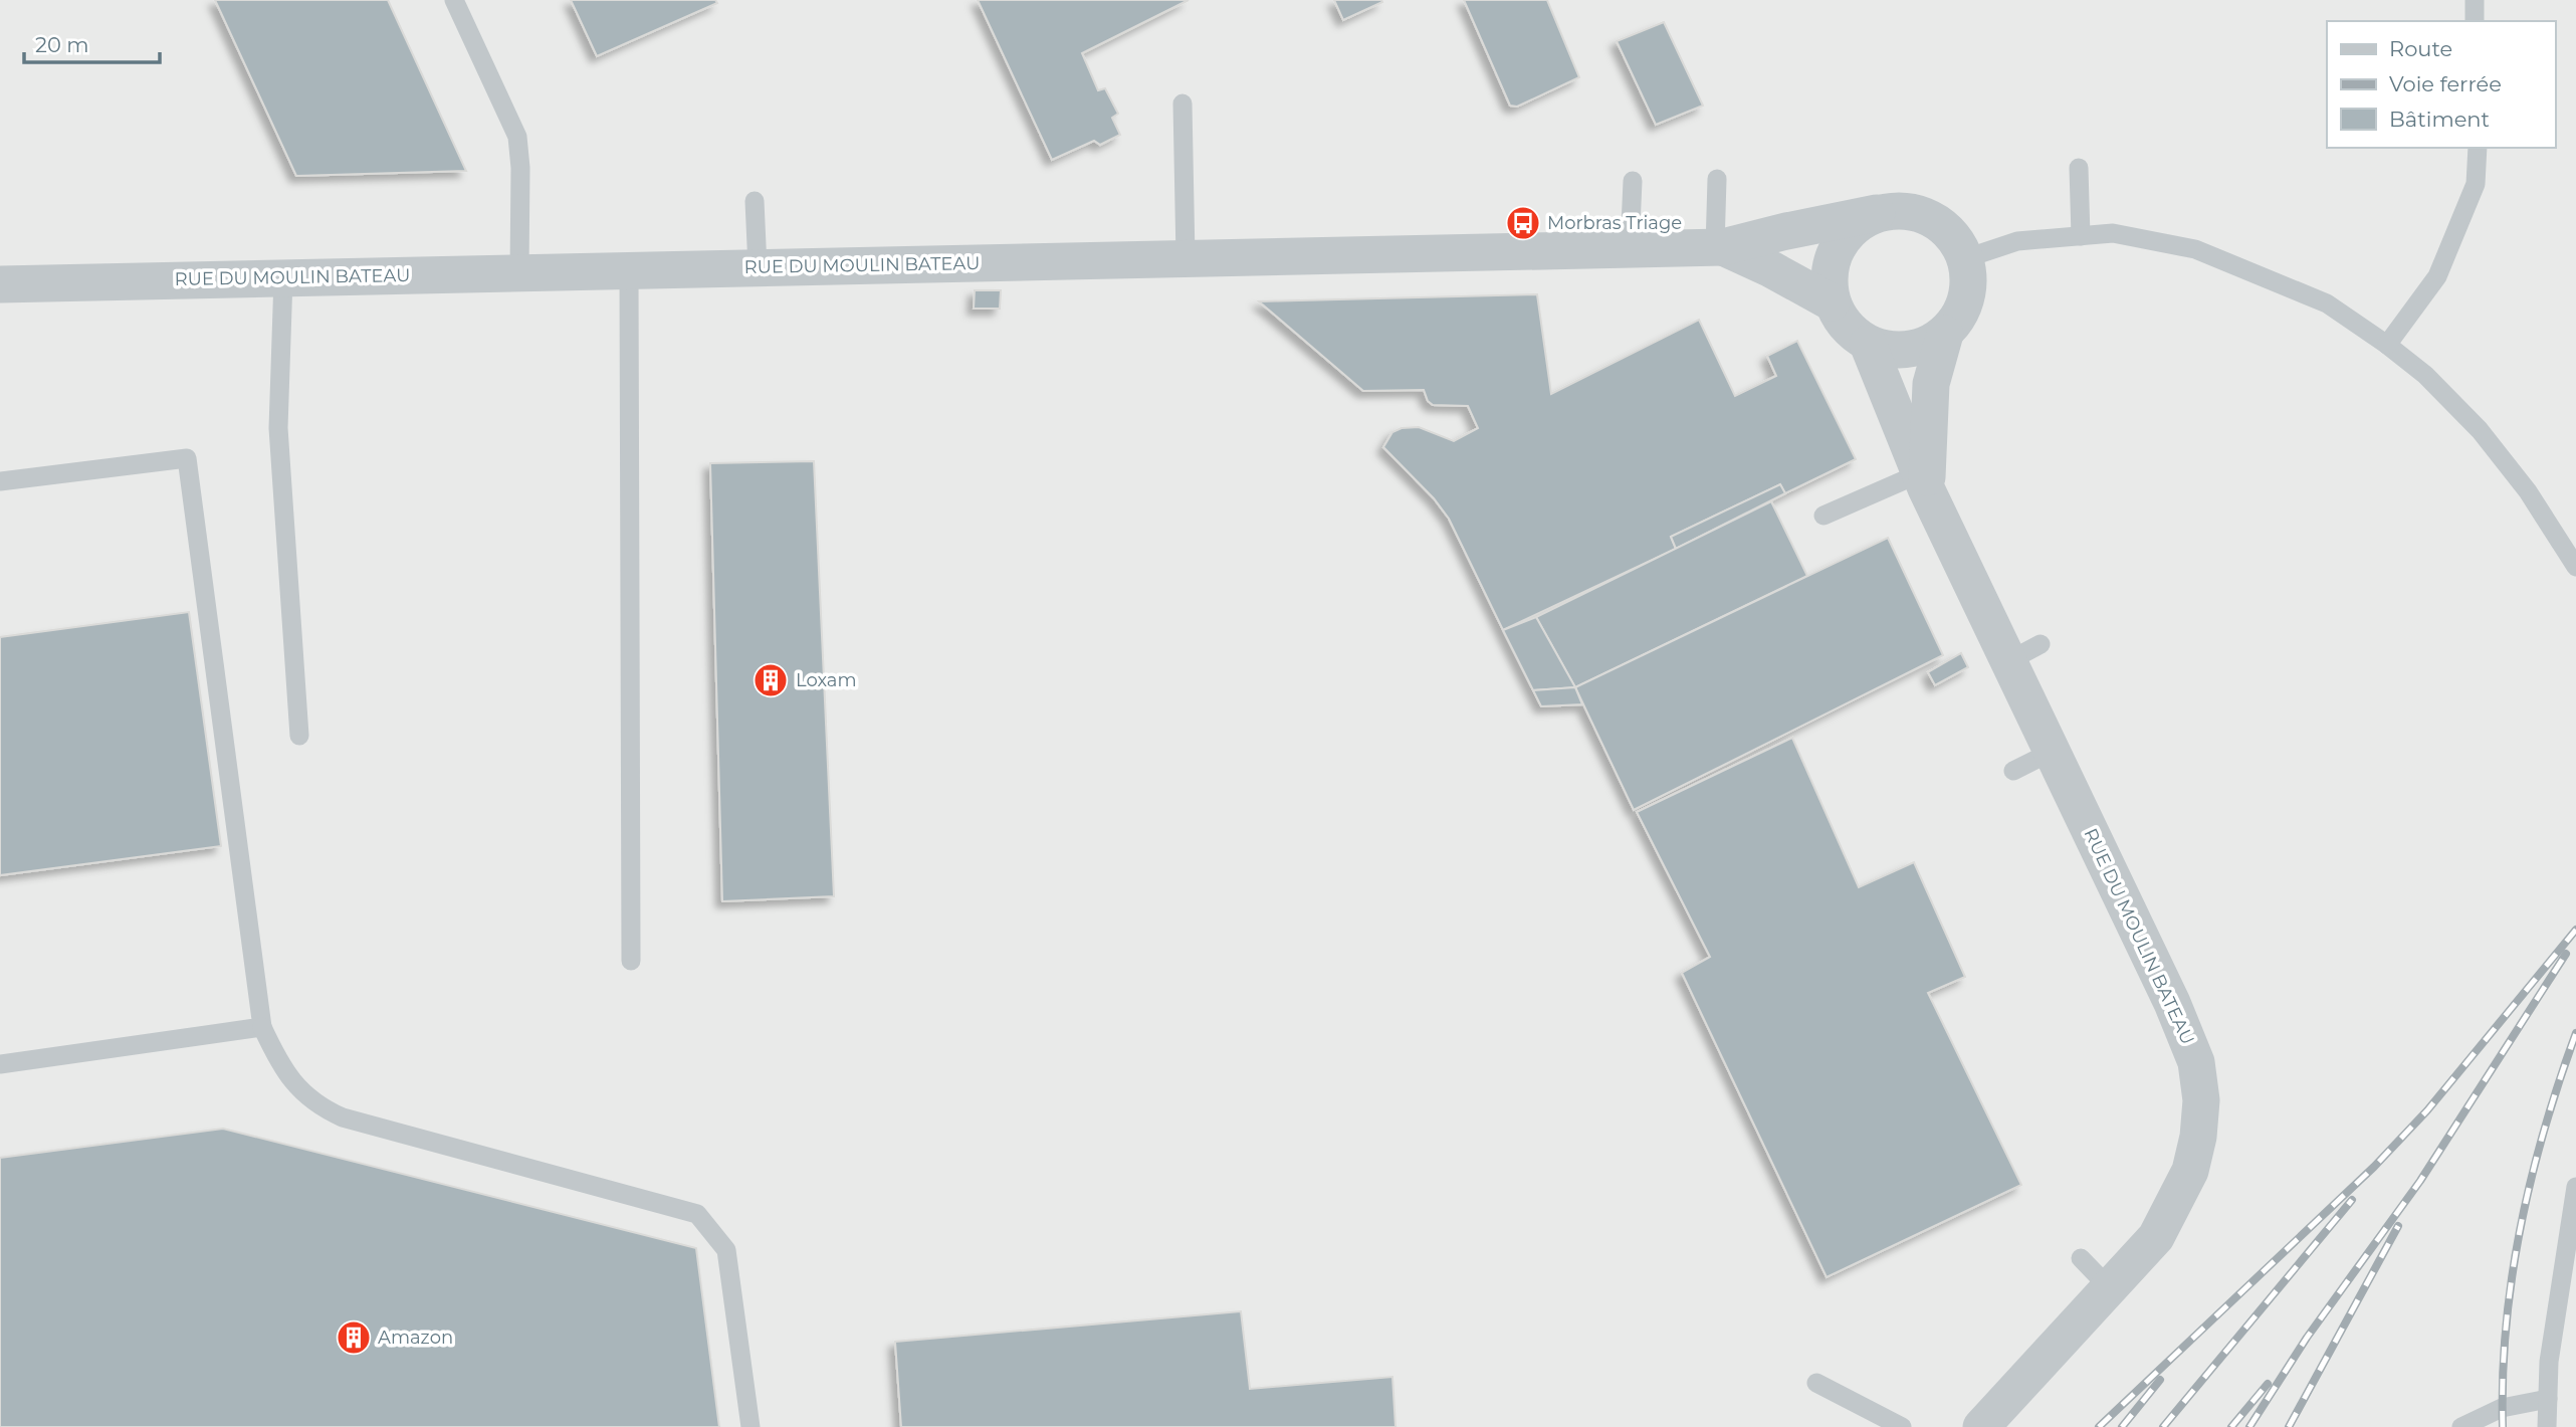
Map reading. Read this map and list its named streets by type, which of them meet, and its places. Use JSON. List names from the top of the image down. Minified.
{"streets":{"street":["RUE DU MOULIN BATEAU"]},"places":{"bus stop":["Morbras Triage"],"building":["Loxam","Amazon"]},"legend":["Route","Voie ferrée","Bâtiment"],"scale_bar":"20 m"}
